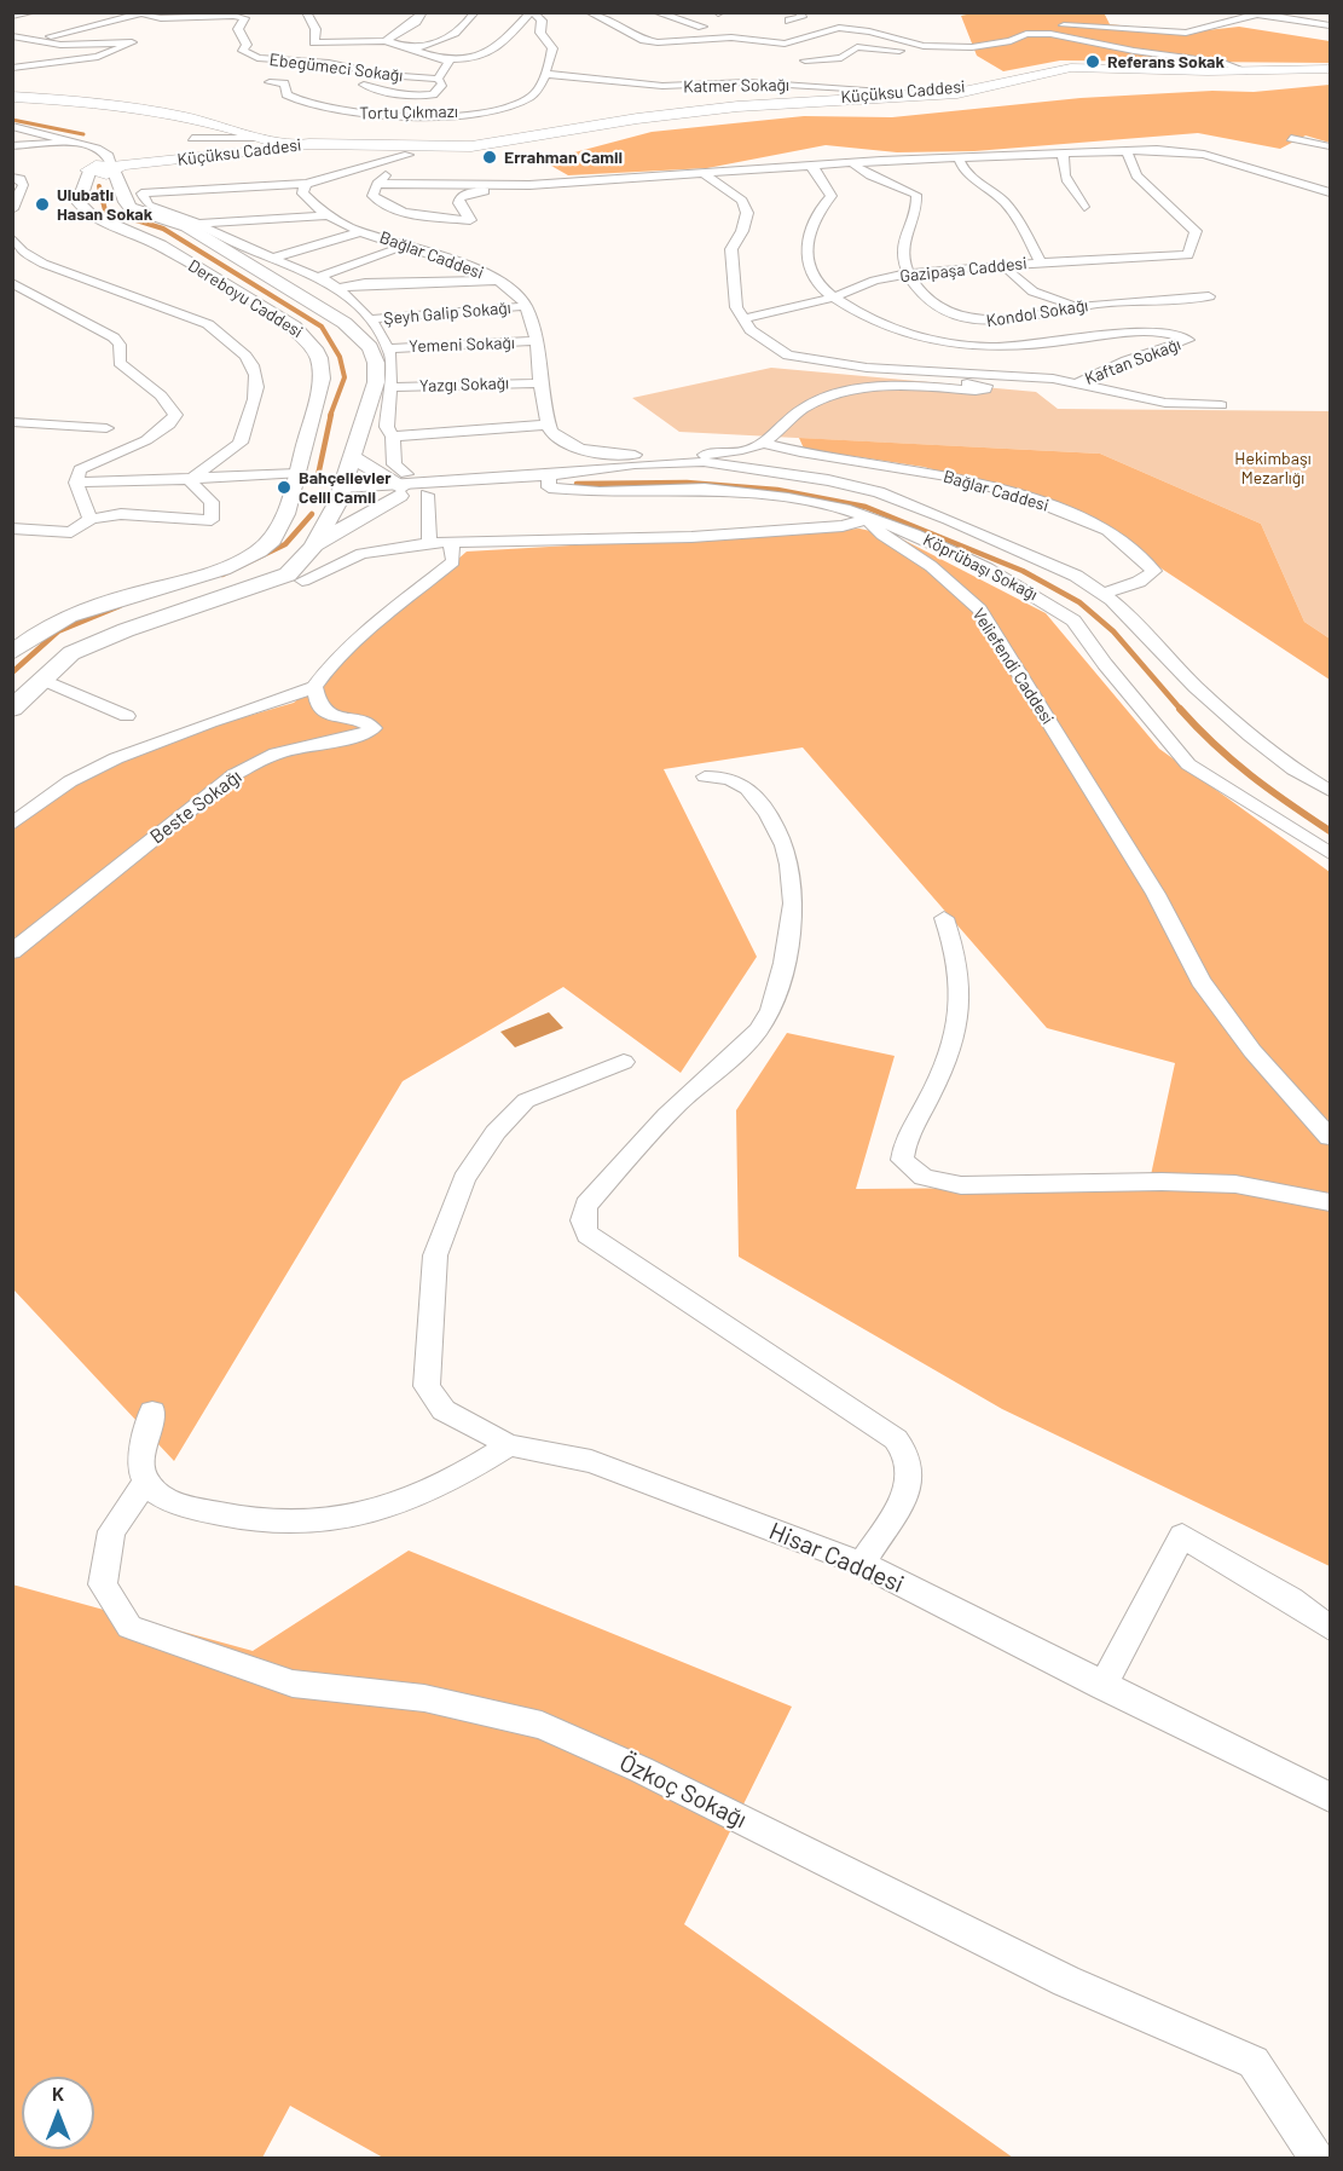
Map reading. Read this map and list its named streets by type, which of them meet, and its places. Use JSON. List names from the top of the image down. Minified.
{"streets":{"main road":["Küçüksu Caddesi","Dereboyu Caddesi"],"street":["Ebegümeci Sokağı","Katmer Sokağı","Tortu Çıkmazı","Bağlar Caddesi","Gazipaşa Caddesi","Şeyh Galip Sokağı","Kondol Sokağı","Yemeni Sokağı","Kaftan Sokağı","Yazgı Sokağı","Köprübaşı Sokağı","Veliefendi Caddesi","Beste Sokağı","Hisar Caddesi","Özkoç Sokağı"]},"crossings":[["Katmer Sokağı","Küçüksu Caddesi"],["Katmer Sokağı","Tortu Çıkmazı"],["Küçüksu Caddesi","Dereboyu Caddesi"],["Bağlar Caddesi","Şeyh Galip Sokağı"],["Bağlar Caddesi","Yemeni Sokağı"],["Bağlar Caddesi","Yazgı Sokağı"],["Bağlar Caddesi","Köprübaşı Sokağı"],["Gazipaşa Caddesi","Kondol Sokağı"],["Gazipaşa Caddesi","Kaftan Sokağı"],["Köprübaşı Sokağı","Veliefendi Caddesi"]],"parks":["Hekimbaşı Mezarlığı"],"places":["Referans Sokak","Errahman Camii","Ulubatlı Hasan Sokak","Bahçelievler Celil Camii"],"north":"top"}
